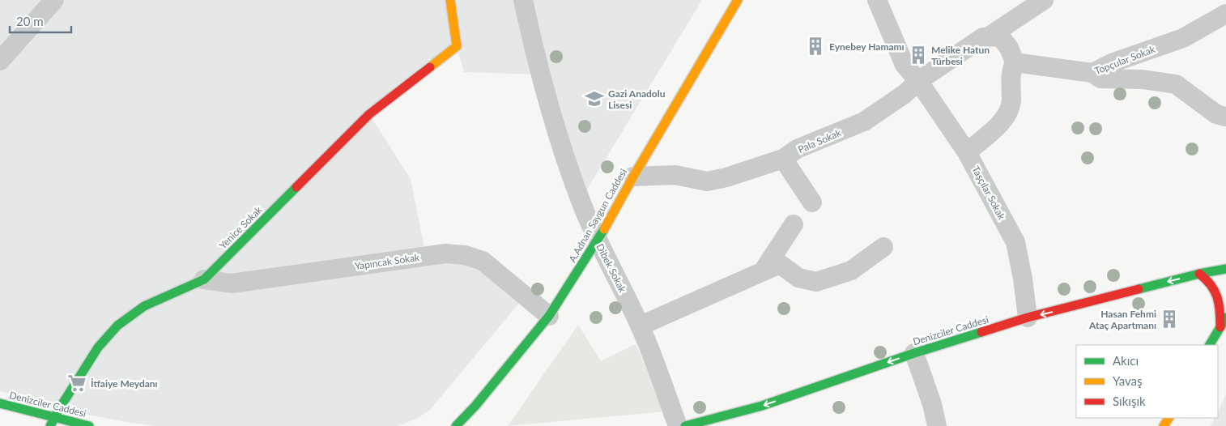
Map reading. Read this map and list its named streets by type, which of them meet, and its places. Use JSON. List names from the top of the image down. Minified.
{"streets":{"main road":["A.Adnan Saygun Caddesi","Yenice Sokak","Denizciler Caddesi"],"street":["Topçular Sokak","Pala Sokak","Taşçılar Sokak","Yapıncak Sokak","Dibek Sokak"]},"crossings":[["Pala Sokak","Taşçılar Sokak"],["Pala Sokak","A.Adnan Saygun Caddesi"],["Taşçılar Sokak","Denizciler Caddesi"],["A.Adnan Saygun Caddesi","Yapıncak Sokak"],["A.Adnan Saygun Caddesi","Dibek Sokak"],["Yenice Sokak","Yapıncak Sokak"],["Yenice Sokak","Denizciler Caddesi"]],"one_way":["Denizciler Caddesi"],"places":{"building":["Eynebey Hamamı","Melike Hatun Türbesi","Hasan Fehmi Ataç Apartmanı"],"school or university":["Gazi Anadolu Lisesi"],"supermarket":["İtfaiye Meydanı"]},"legend":["Akıcı","Yavaş","Sıkışık"],"scale_bar":"20 m"}
